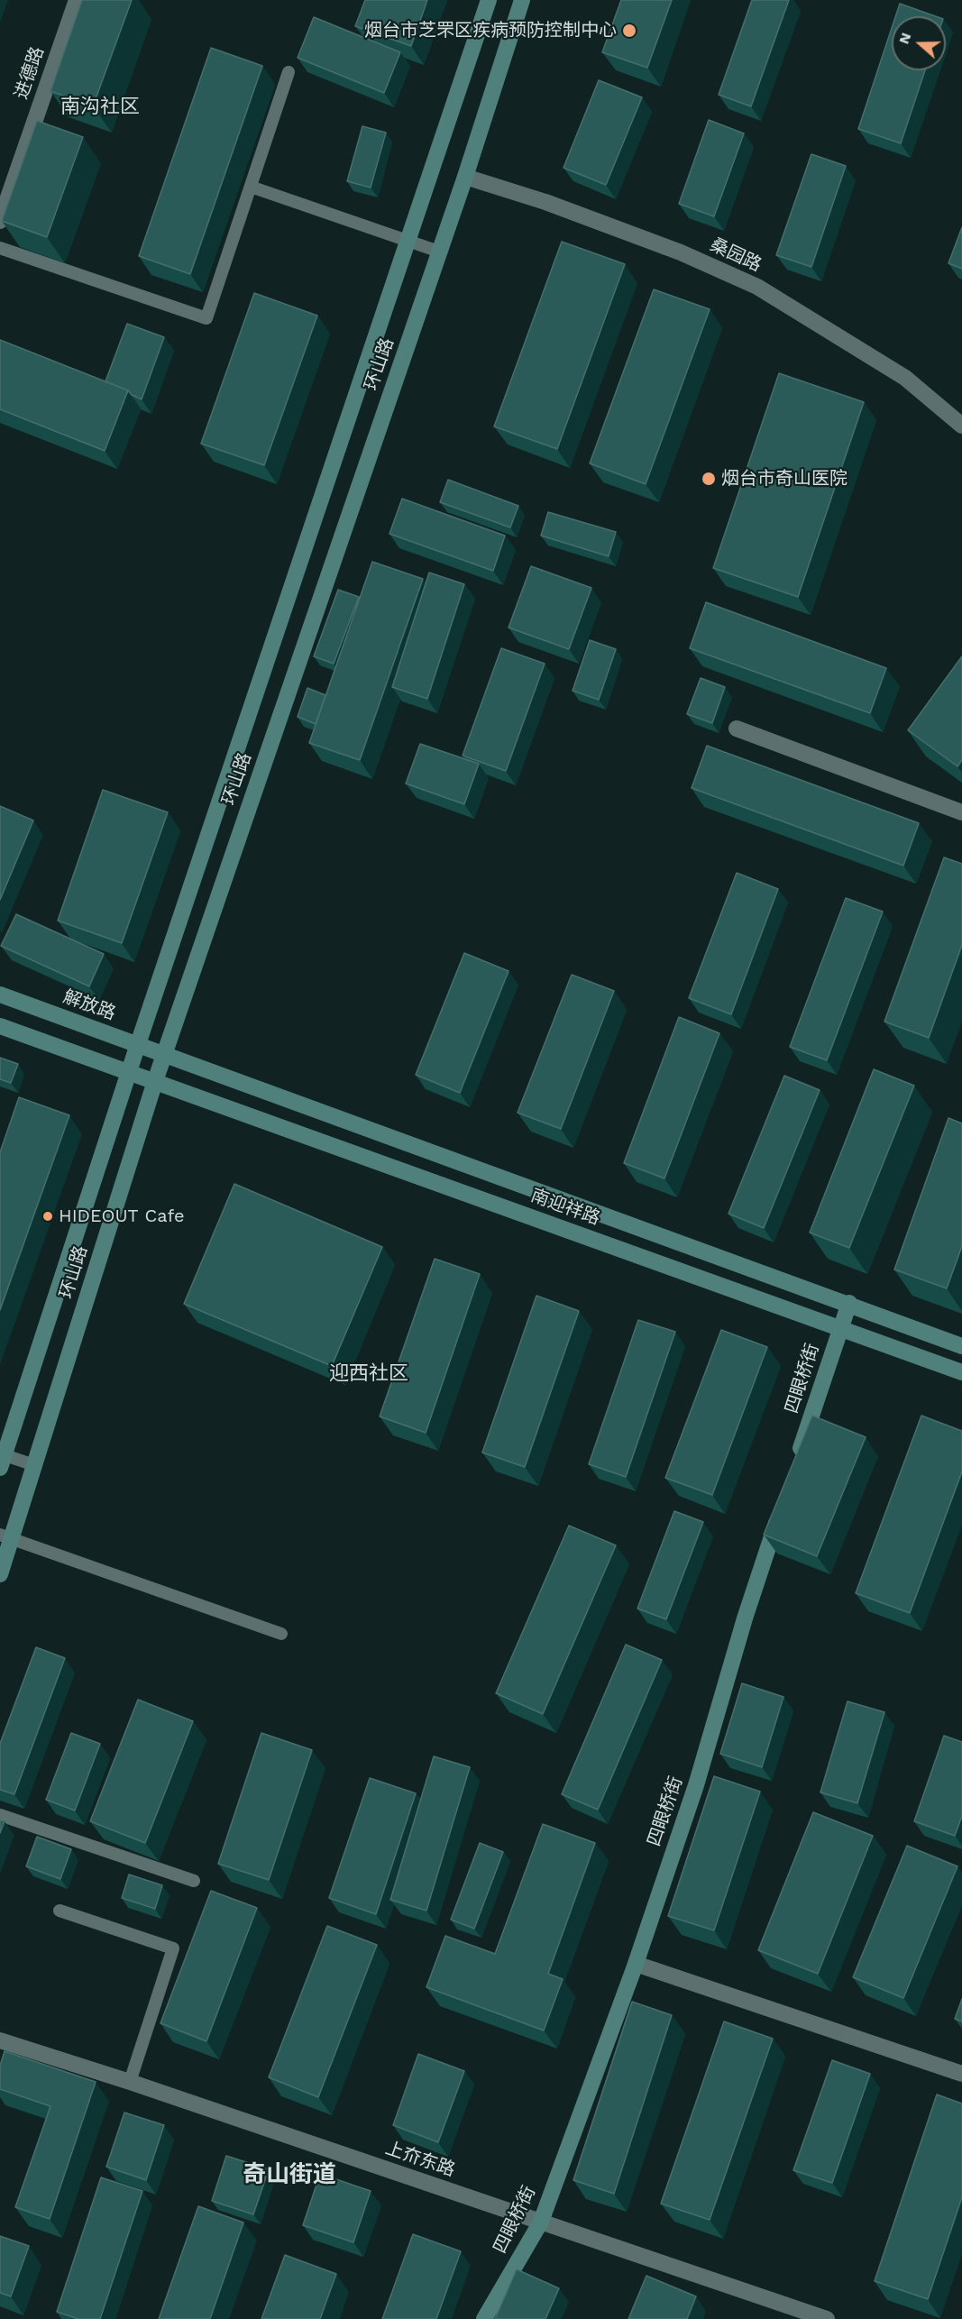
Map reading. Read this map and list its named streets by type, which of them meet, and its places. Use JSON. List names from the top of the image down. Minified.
{"streets":{"main road":["环山路","解放路","南迎祥路","四眼桥街"],"street":["进德路","桑园路","上夼东路"]},"crossings":[["桑园路","环山路"],["环山路","解放路"],["环山路","南迎祥路"],["解放路","南迎祥路"],["南迎祥路","四眼桥街"],["四眼桥街","上夼东路"]],"districts":["南沟社区","迎西社区","奇山街道"],"places":["烟台市芝罘区疾病预防控制中心","烟台市奇山医院","HIDEOUT Cafe"],"north":"left"}
